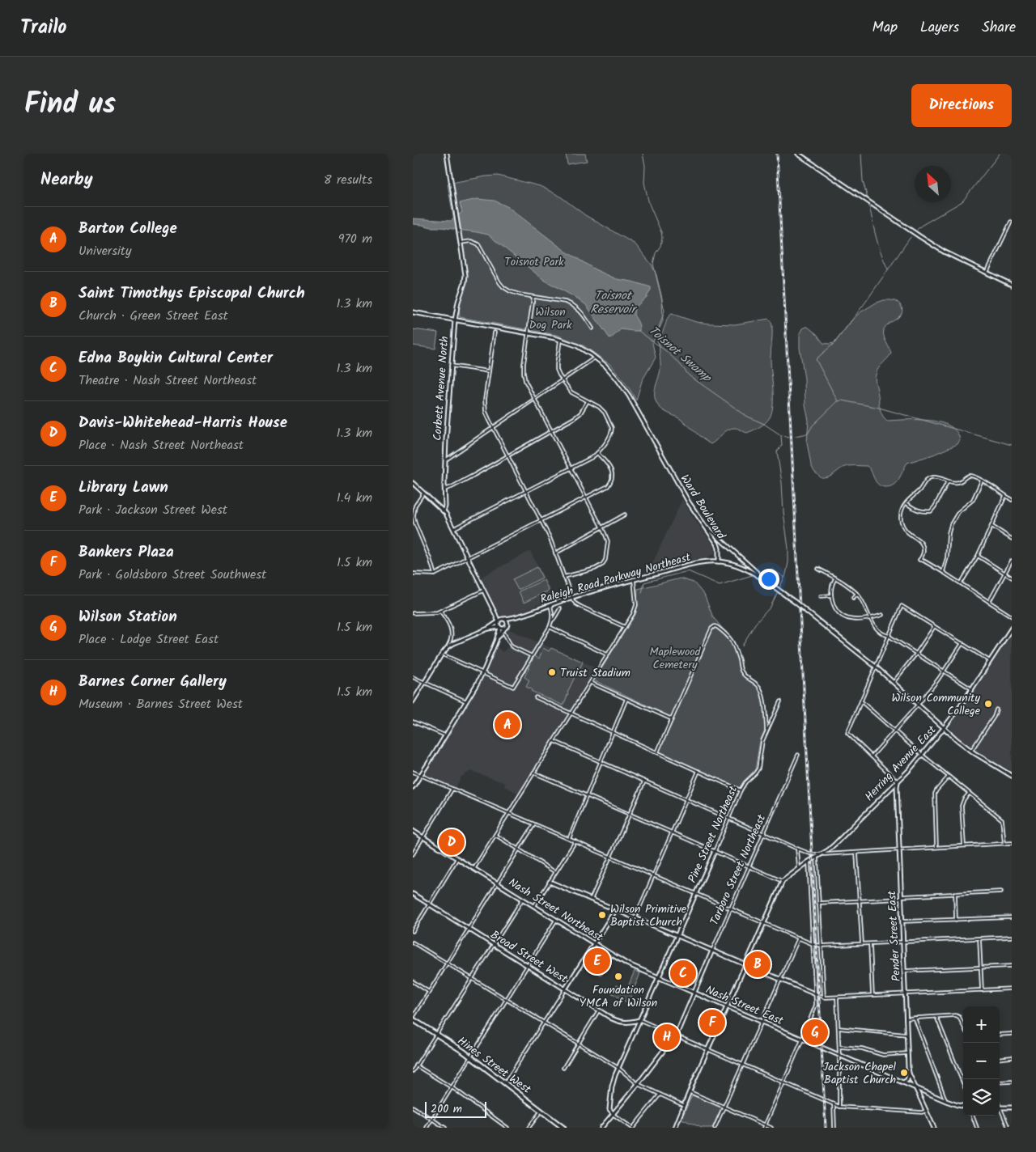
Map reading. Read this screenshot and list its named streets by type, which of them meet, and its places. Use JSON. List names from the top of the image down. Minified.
{"streets":{"main road":["Hines Street West"],"street":["Corbett Avenue North","Ward Boulevard","Raleigh Road Parkway Northeast","Herring Avenue East","Pine Street Northeast","Tarboro Street Northeast","Nash Street Northeast","Pender Street East","Broad Street West","Nash Street East"]},"crossings":[["Corbett Avenue North","Ward Boulevard"],["Ward Boulevard","Raleigh Road Parkway Northeast"],["Herring Avenue East","Pender Street East"],["Pine Street Northeast","Nash Street Northeast"],["Pine Street Northeast","Broad Street West"],["Tarboro Street Northeast","Nash Street Northeast"],["Tarboro Street Northeast","Nash Street East"],["Nash Street Northeast","Nash Street East"],["Pender Street East","Nash Street East"]],"water":["Toisnot Reservoir","Toisnot Swamp"],"parks":["Toisnot Park","Wilson Dog Park","Maplewood Cemetery"],"places":["Truist Stadium","Wilson Community College","Wilson Primitive Baptist Church","Foundation YMCA of Wilson","Jackson Chapel Baptist Church"],"scale_bar":"200 m","north":"top left","page":{"header":"Trailo","nav":["Map","Layers","Share"],"title":"Find us","buttons":"Directions","heading":["Nearby","8 results"],"list":[{"mark":"A","name":"Barton College","note":"University","value":"970 m"},{"mark":"B","name":"Saint Timothys Episcopal Church","note":"Church · Green Street East","value":"1.3 km"},{"mark":"C","name":"Edna Boykin Cultural Center","note":"Theatre · Nash Street Northeast","value":"1.3 km"},{"mark":"D","name":"Davis-Whitehead-Harris House","note":"Place · Nash Street Northeast","value":"1.3 km"},{"mark":"E","name":"Library Lawn","note":"Park · Jackson Street West","value":"1.4 km"},{"mark":"F","name":"Bankers Plaza","note":"Park · Goldsboro Street Southwest","value":"1.5 km"},{"mark":"G","name":"Wilson Station","note":"Place · Lodge Street East","value":"1.5 km"},{"mark":"H","name":"Barnes Corner Gallery","note":"Museum · Barnes Street West","value":"1.5 km"}],"pins":["A","D","E","B","C","F","G","H"],"map_buttons":["+","−"],"scale":"200 m"}}
